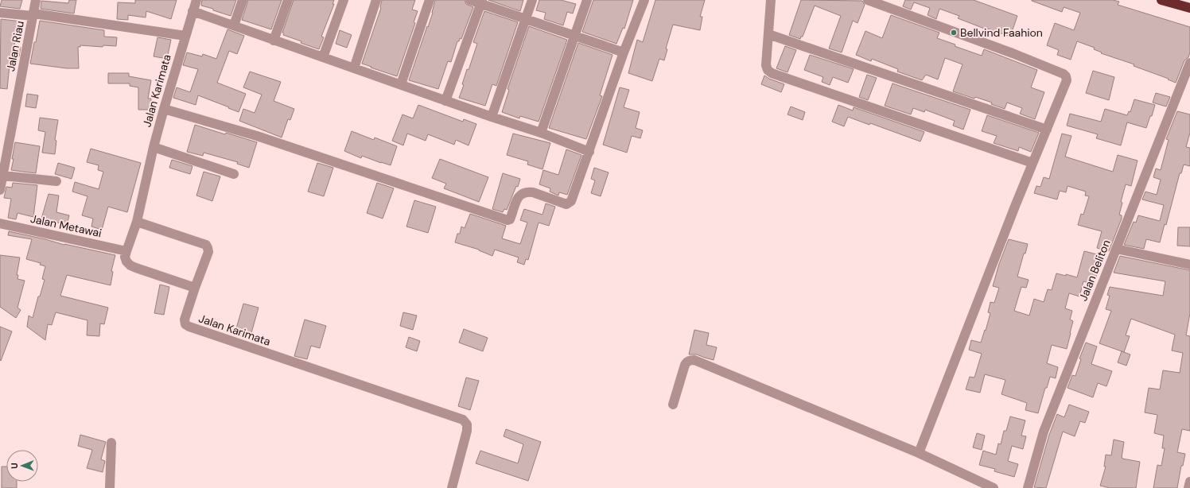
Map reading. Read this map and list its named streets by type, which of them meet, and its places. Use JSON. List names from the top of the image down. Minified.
{"streets":{"street":["Jalan Riau","Jalan Karimata","Jalan Metawai","Jalan Beliton"]},"crossings":[["Jalan Karimata","Jalan Metawai"]],"places":["Bellvind Faahion"],"north":"left"}
